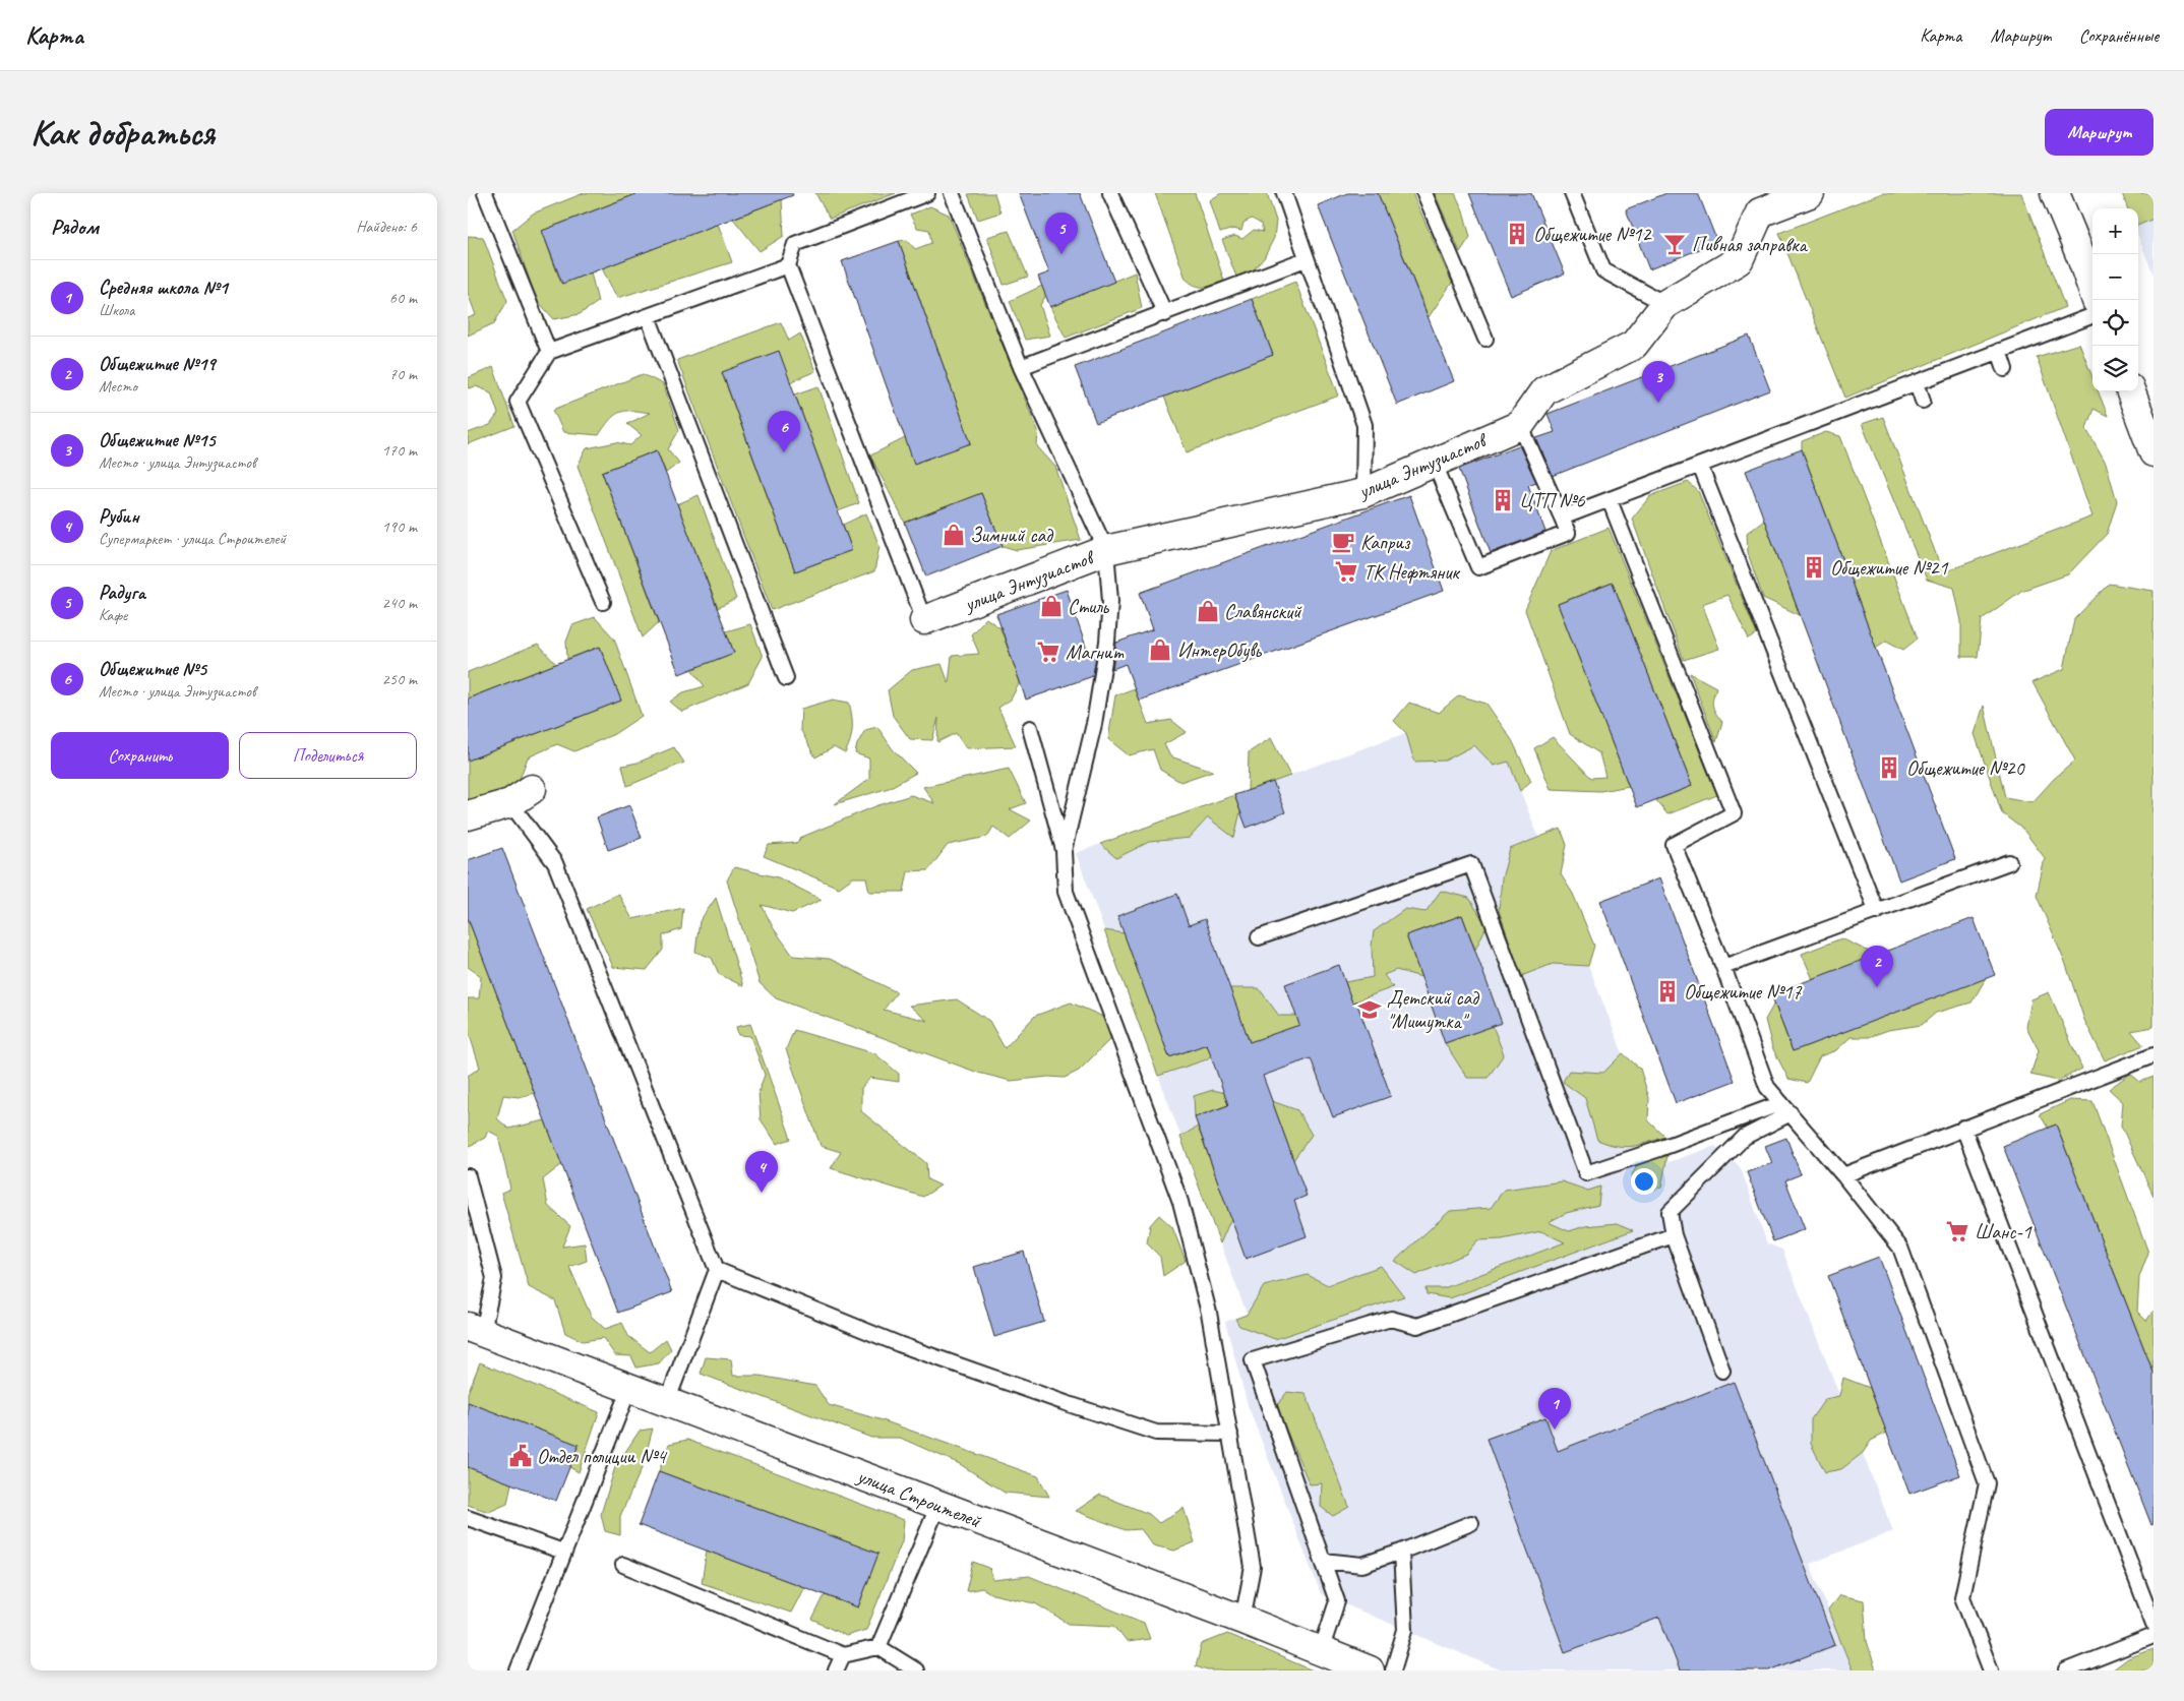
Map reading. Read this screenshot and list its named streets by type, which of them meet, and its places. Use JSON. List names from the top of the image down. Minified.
{"streets":{"street":["улица Энтузиастов","улица Строителей"]},"places":{"building":["Общежитие №12","ЦТП №6","Общежитие №21","Общежитие №20","Общежитие №17"],"bar":["Пивная заправка"],"shop":["Зимний сад","Стиль","Славянский","ИнтерОбувь"],"cafe":["Каприз"],"supermarket":["ТК Нефтяник","Магнит","Шанс-1"],"school or university":["Детский сад \"Мишутка\""],"public building":["Отдел полиции №4"]},"page":{"header":"Карта","nav":["Карта","Маршрут","Сохранённые"],"buttons":["Маршрут",["Сохранить","Поделиться"]],"title":"Как добраться","heading":["Рядом","Найдено: 6"],"map_buttons":["+","−"],"pins":["5","3","6","2","4","1"],"list":[{"mark":"1","name":"Средняя школа №1","note":"Школа","value":"60 m"},{"mark":"2","name":"Общежитие №19","note":"Место","value":"70 m"},{"mark":"3","name":"Общежитие №15","note":"Место · улица Энтузиастов","value":"170 m"},{"mark":"4","name":"Рубин","note":"Супермаркет · улица Строителей","value":"190 m"},{"mark":"5","name":"Радуга","note":"Кафе","value":"240 m"},{"mark":"6","name":"Общежитие №5","note":"Место · улица Энтузиастов","value":"250 m"}]}}
